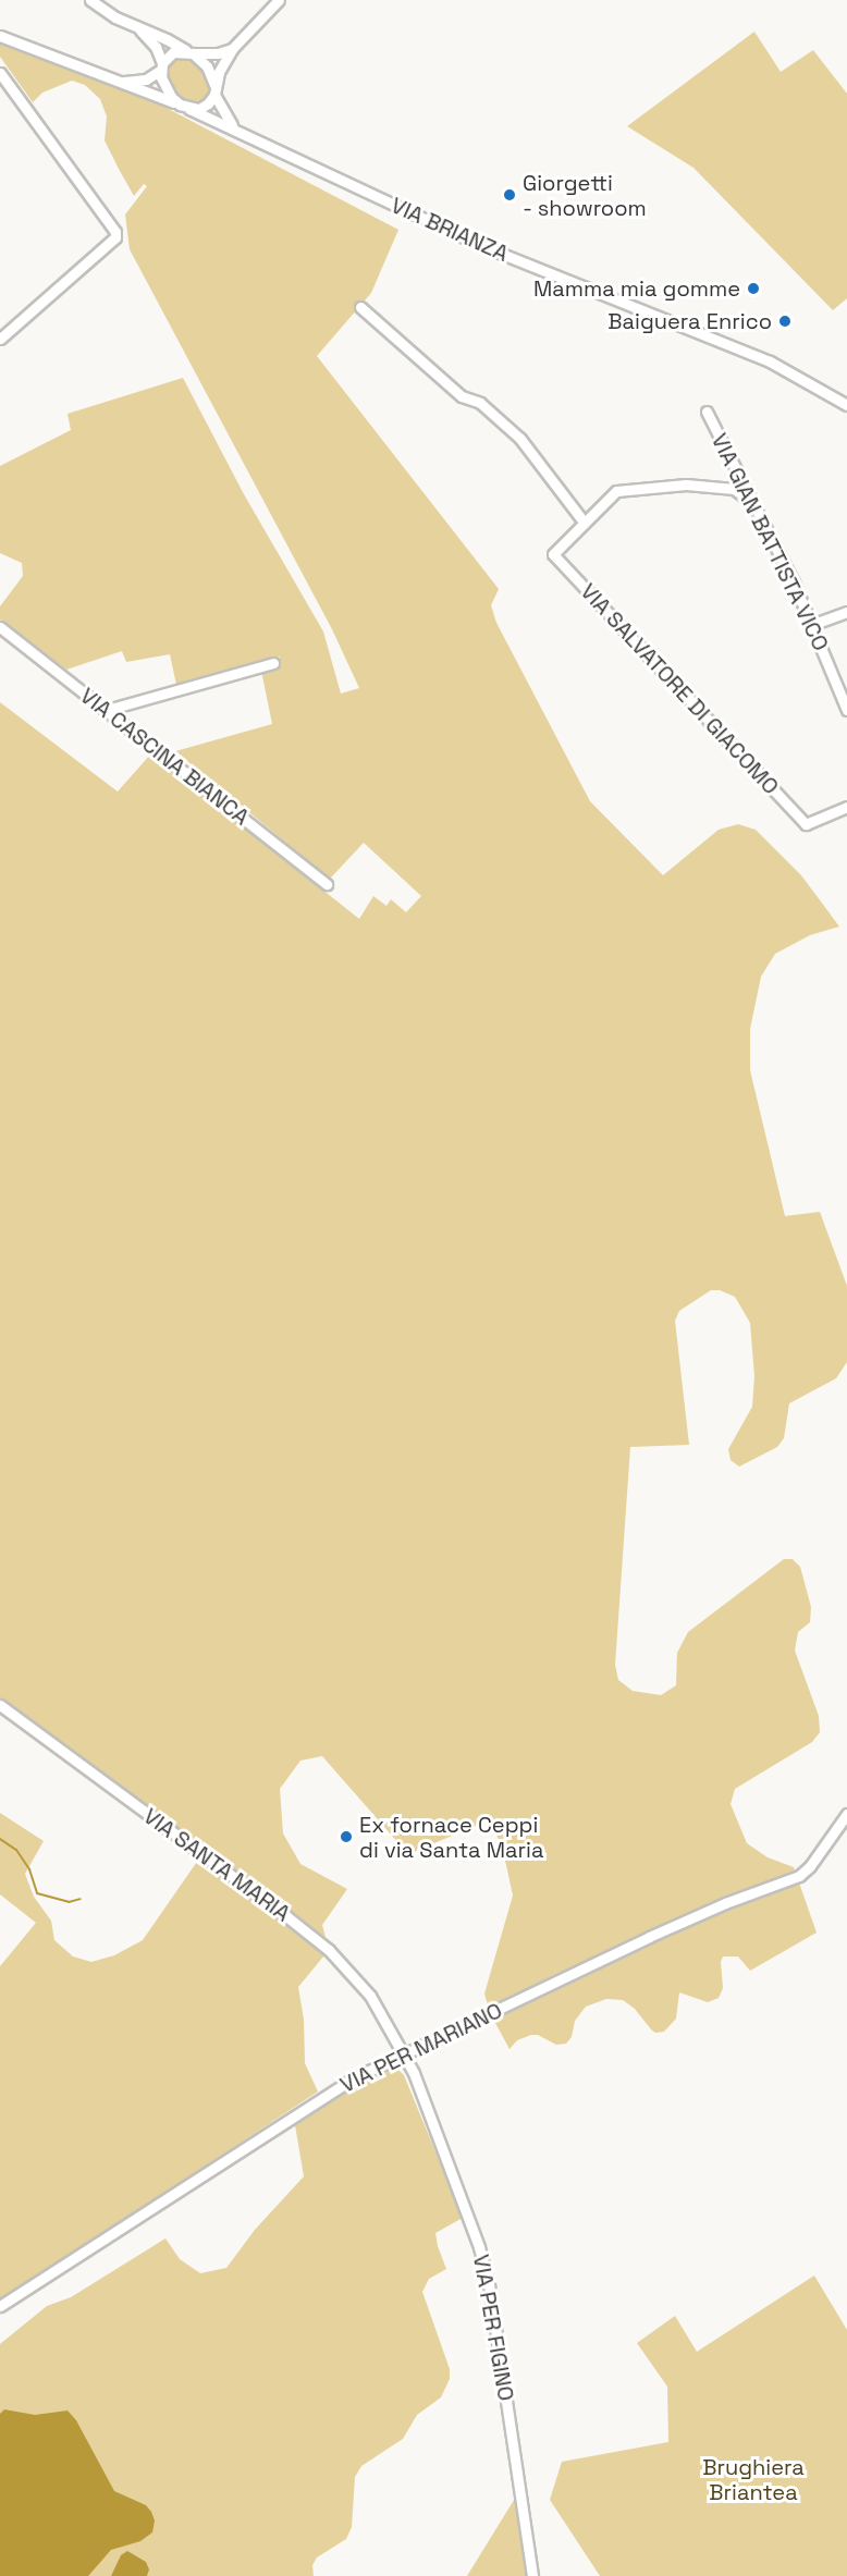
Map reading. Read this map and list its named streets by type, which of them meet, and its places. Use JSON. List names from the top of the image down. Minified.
{"streets":{"street":["VIA BRIANZA","VIA GIAN BATTISTA VICO","VIA SALVATORE DI GIACOMO","VIA CASCINA BIANCA","VIA SANTA MARIA","VIA PER MARIANO","VIA PER FIGINO"]},"crossings":[["VIA GIAN BATTISTA VICO","VIA SALVATORE DI GIACOMO"],["VIA SANTA MARIA","VIA PER MARIANO"],["VIA SANTA MARIA","VIA PER FIGINO"],["VIA PER MARIANO","VIA PER FIGINO"]],"parks":["Brughiera Briantea"],"places":["Giorgetti - showroom","Mamma mia gomme","Baiguera Enrico","Ex fornace Ceppi di via Santa Maria"]}
